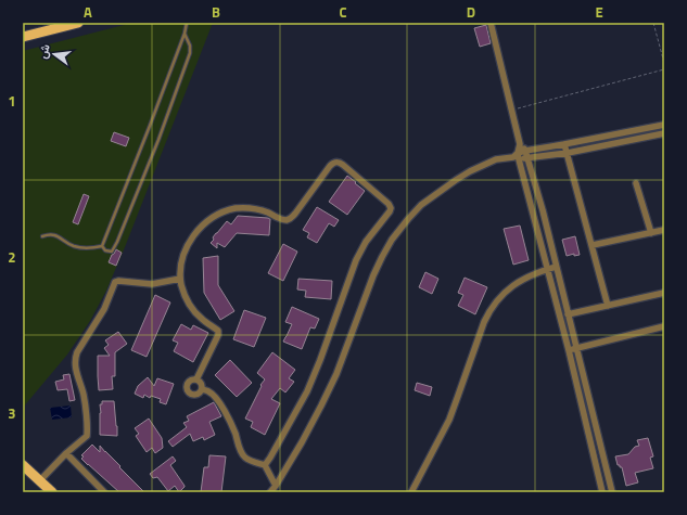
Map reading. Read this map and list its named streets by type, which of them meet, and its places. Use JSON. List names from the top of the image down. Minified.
{"north":"left","grid":{"columns":["A","B","C","D","E"],"rows":["1","2","3"]}}
